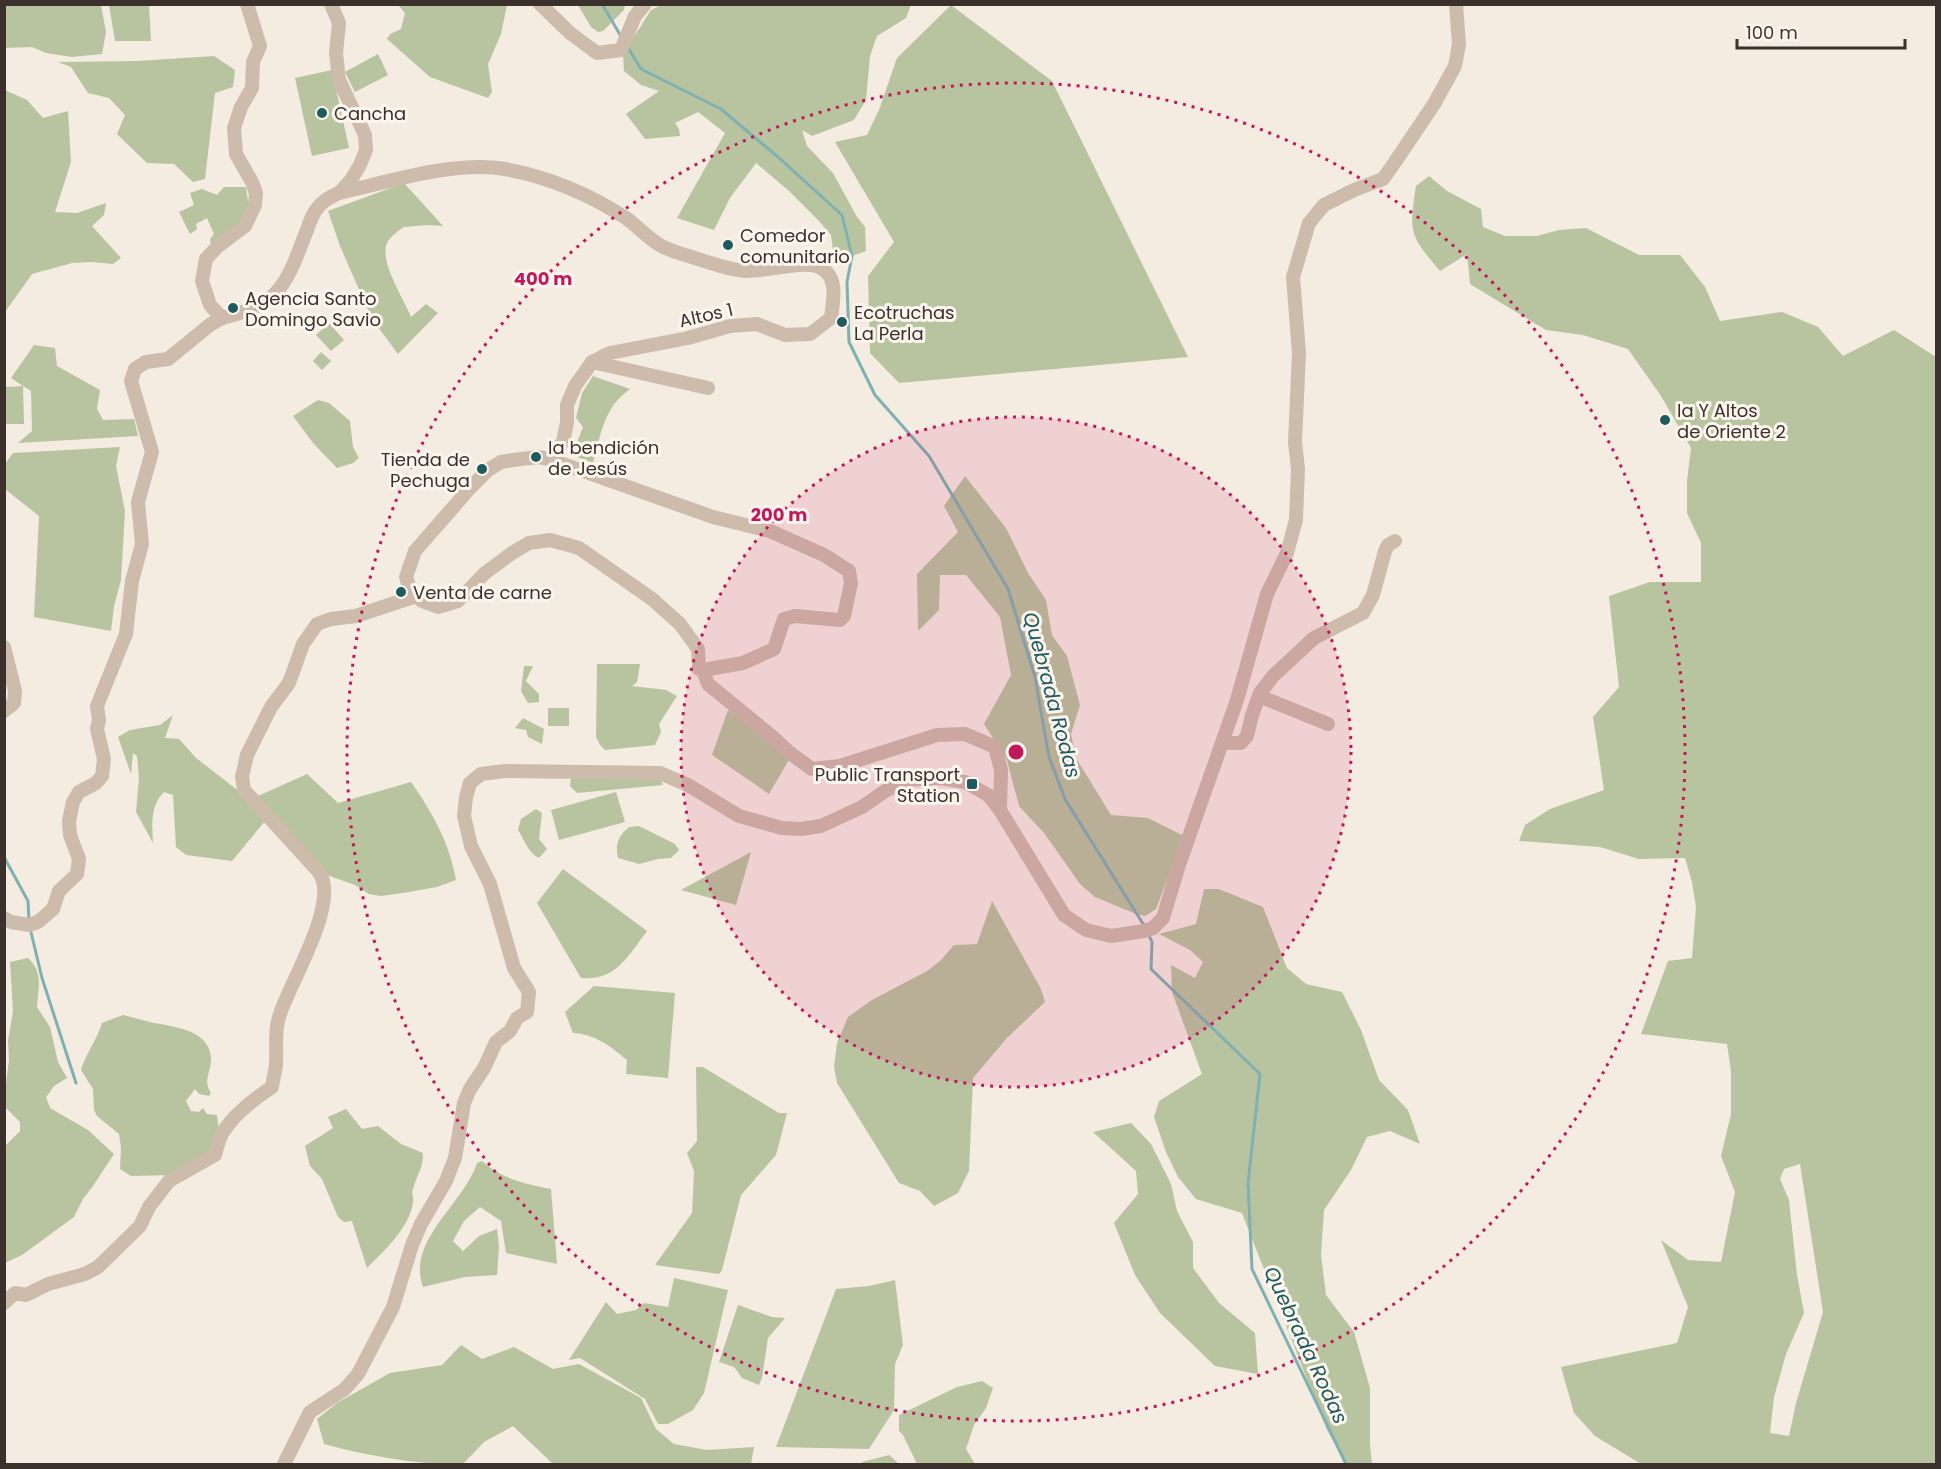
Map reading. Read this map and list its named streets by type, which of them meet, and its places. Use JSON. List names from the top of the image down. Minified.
{"streets":{"street":["Altos 1"]},"water":["Quebrada Rodas"],"places":{"other":["Cancha","Comedor comunitario","Agencia Santo Domingo Savio","Ecotruchas La Perla","la Y Altos de Oriente 2","la bendición de Jesús","Tienda de Pechuga","Venta de carne"],"transit":["Public Transport Station"]},"scale_bar":"100 m","rings":["400 m","200 m"]}
